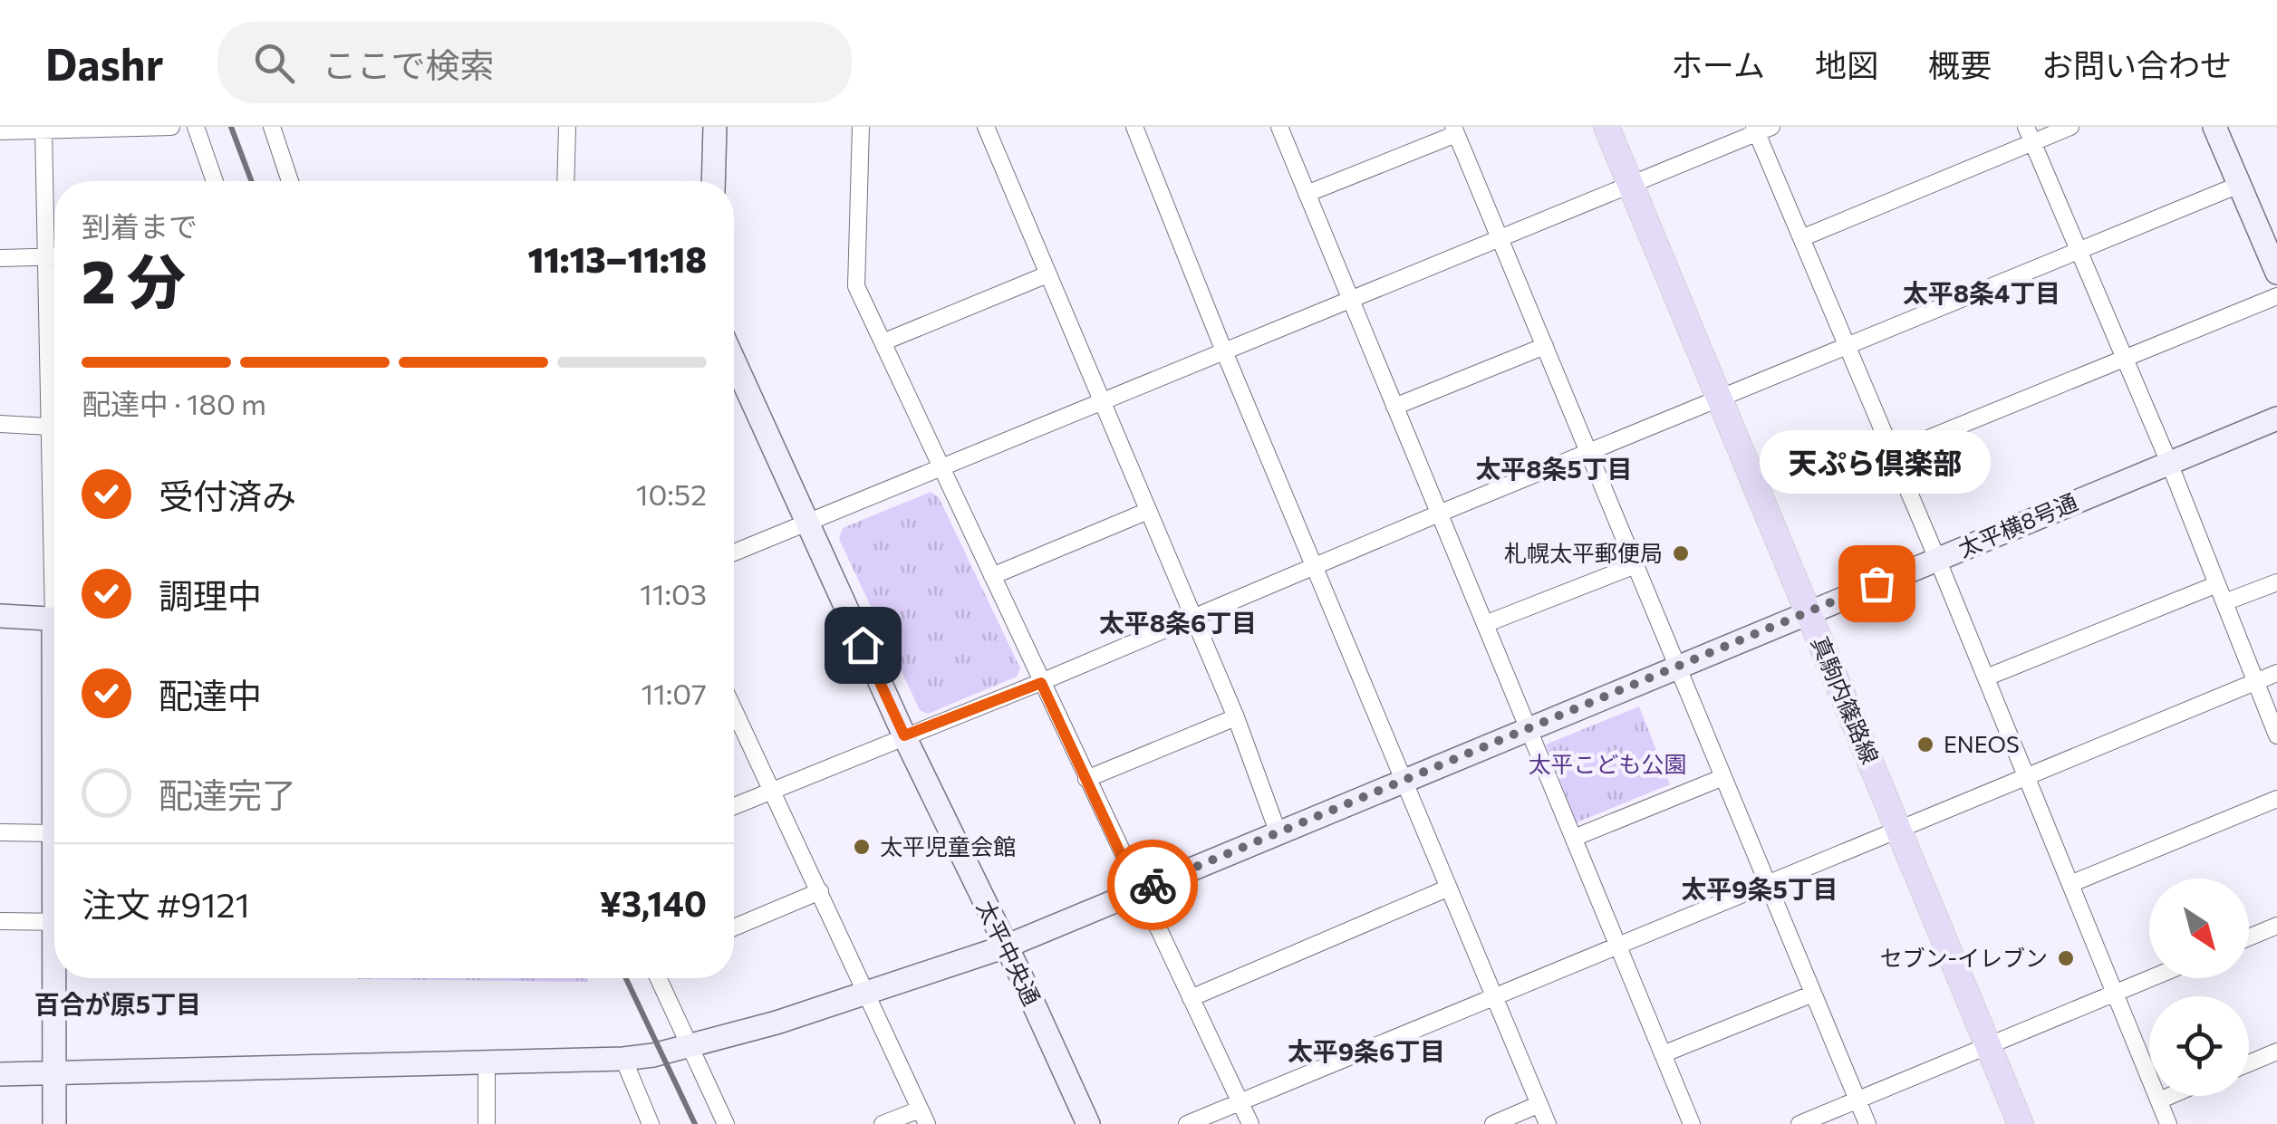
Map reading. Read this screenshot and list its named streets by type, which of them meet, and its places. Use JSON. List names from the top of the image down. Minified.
{"streets":{"main road":["真駒内篠路線"],"street":["太平横8号通","太平中央通"]},"crossings":[["太平横8号通","真駒内篠路線"],["太平横8号通","太平中央通"]],"districts":["太平8条4丁目","太平8条5丁目","太平8条6丁目","太平9条5丁目","百合が原5丁目","太平9条6丁目"],"parks":["太平こども公園"],"places":["札幌太平郵便局","天ぷら倶楽部","ENEOS","太平児童会館","セブン-イレブン"],"north":"bottom right","page":{"header":"Dashr","search":"ここで検索","nav":["ホーム","地図","概要","お問い合わせ"],"heading":["2 分","到着まで","11:13–11:18"],"panel":["注文 #9121","¥3,140"],"bar":"配達中 · 180 m","bubble":"天ぷら倶楽部","list":[["受付済み","10:52"],["調理中","11:03"],["配達中","11:07"],"配達完了"]}}
